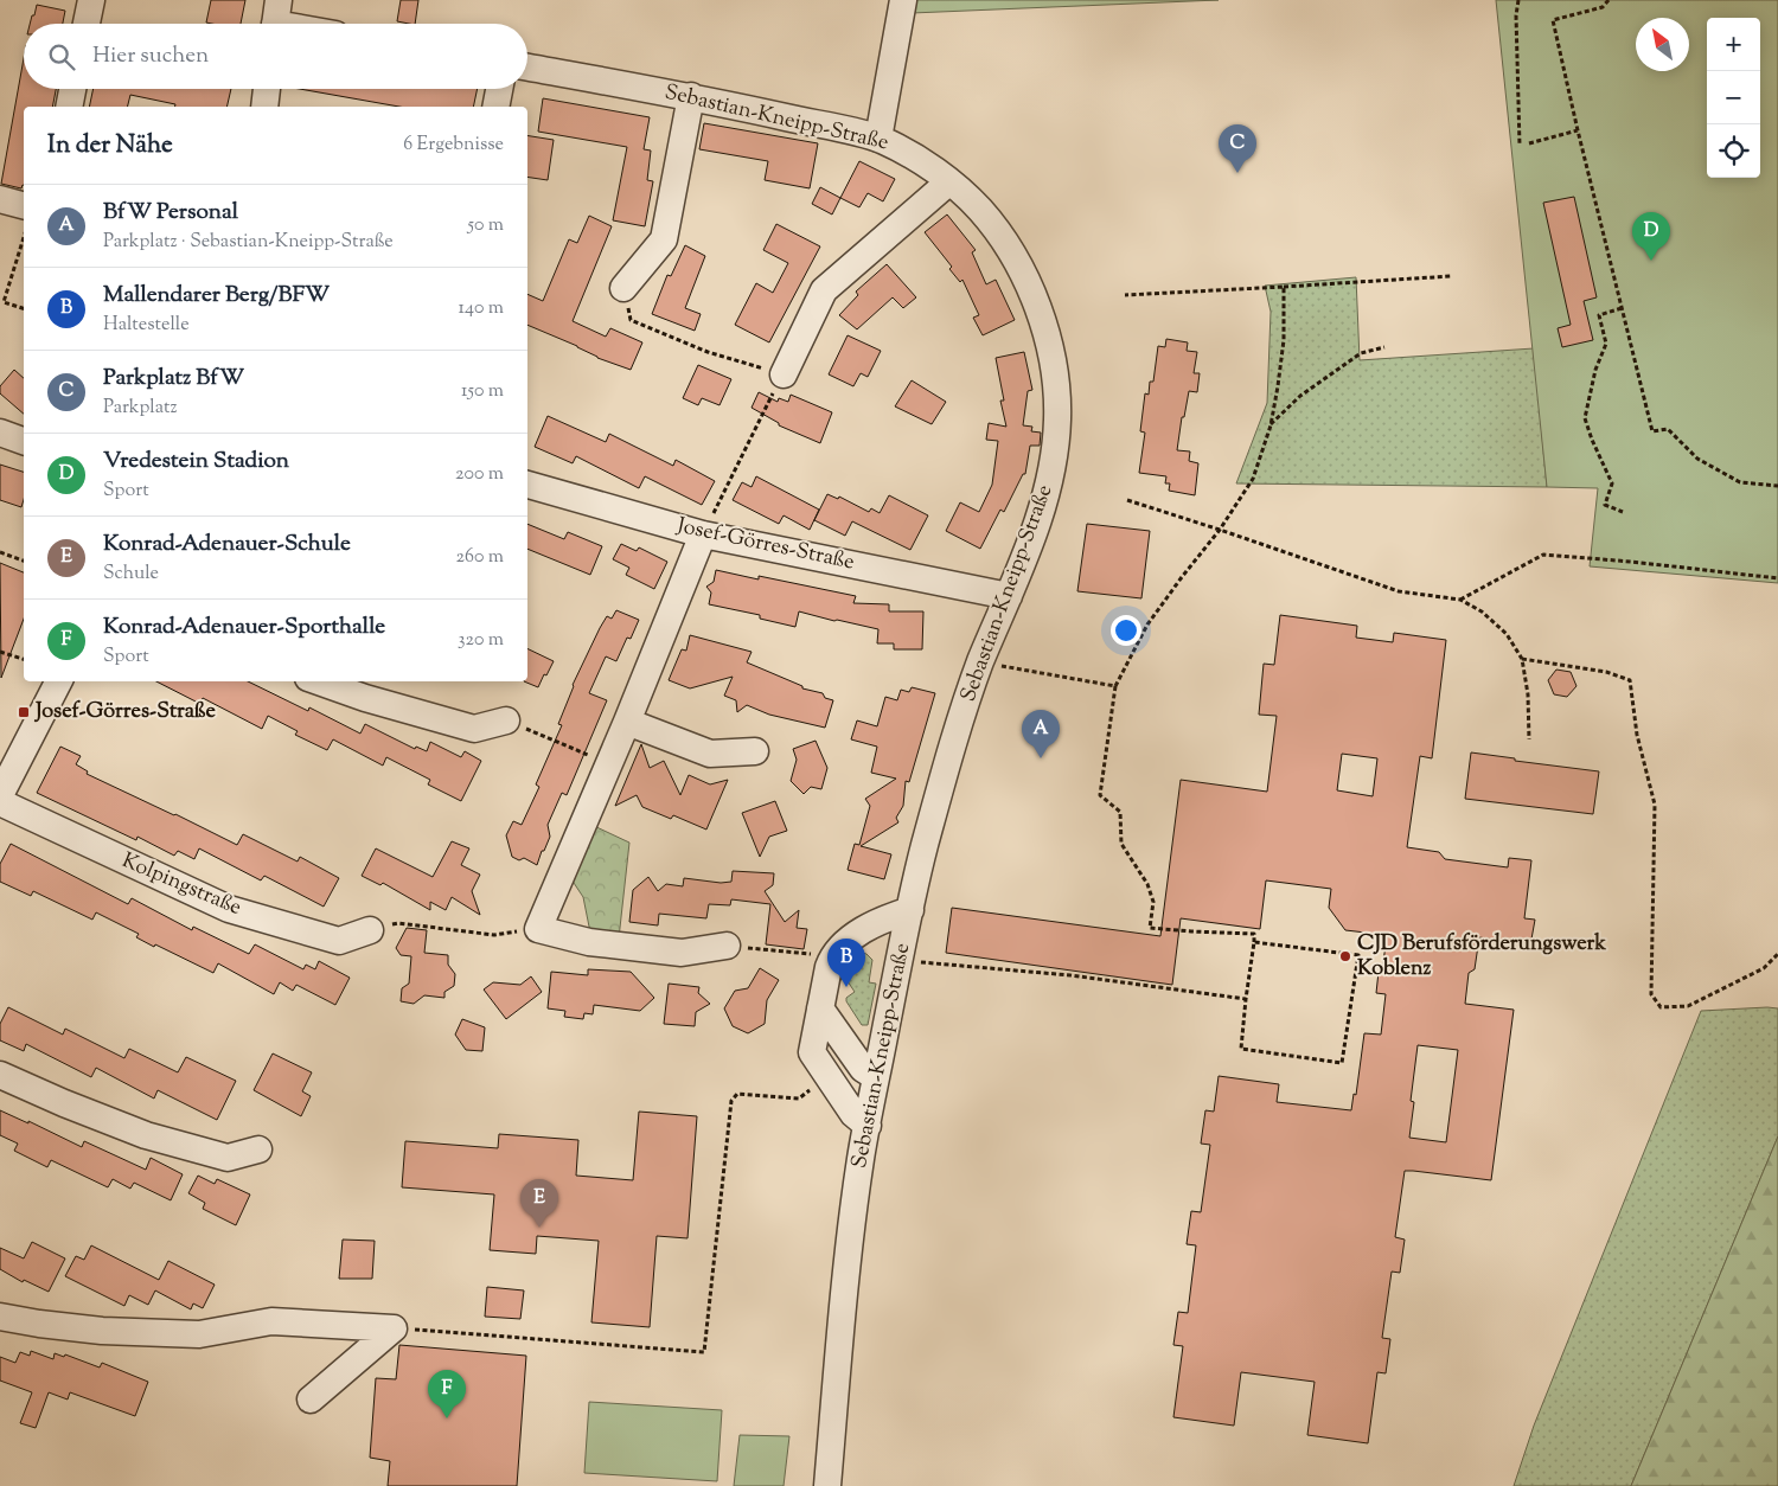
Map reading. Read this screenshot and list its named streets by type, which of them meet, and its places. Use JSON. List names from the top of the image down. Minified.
{"streets":{"street":["Sebastian-Kneipp-Straße","Josef-Görres-Straße","Kolpingstraße"]},"crossings":[["Sebastian-Kneipp-Straße","Josef-Görres-Straße"]],"places":{"transit":["Josef-Görres-Straße"],"other":["CJD Berufsförderungswerk Koblenz"]},"north":"top left","page":{"map_buttons":["+","−"],"search":"Hier suchen","heading":["In der Nähe","6 Ergebnisse"],"pins":["C","D","A","B","E","F"],"list":[{"mark":"A","name":"BfW Personal","note":"Parkplatz · Sebastian-Kneipp-Straße","value":"50 m"},{"mark":"B","name":"Mallendarer Berg/BFW","note":"Haltestelle","value":"140 m"},{"mark":"C","name":"Parkplatz BfW","note":"Parkplatz","value":"150 m"},{"mark":"D","name":"Vredestein Stadion","note":"Sport","value":"200 m"},{"mark":"E","name":"Konrad-Adenauer-Schule","note":"Schule","value":"260 m"},{"mark":"F","name":"Konrad-Adenauer-Sporthalle","note":"Sport","value":"320 m"}]}}
